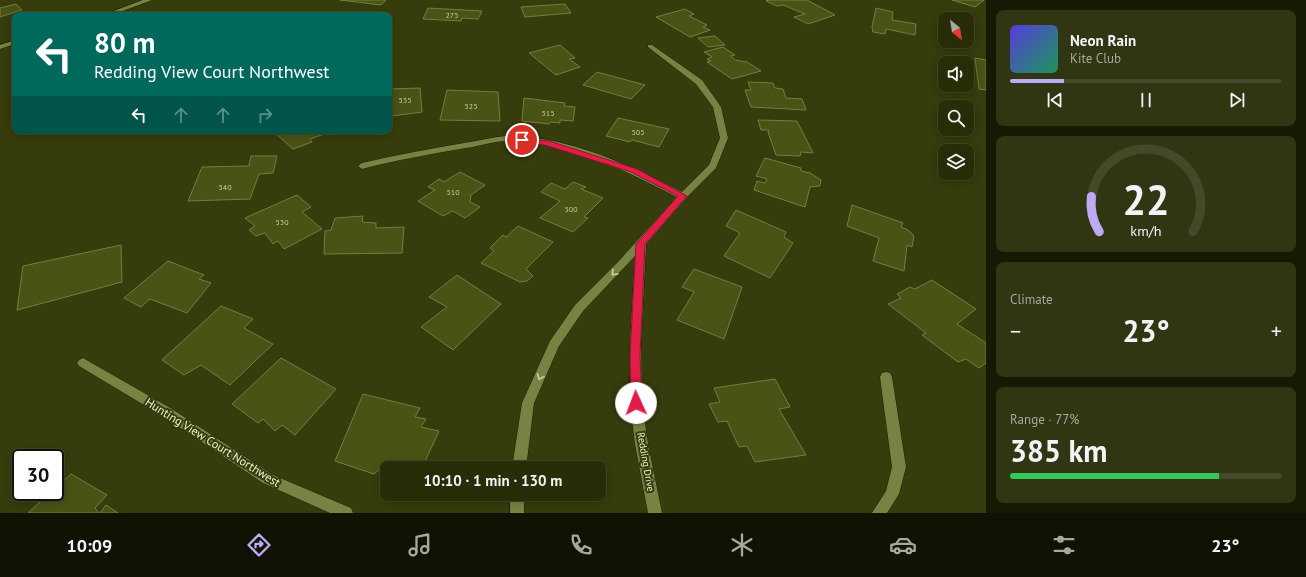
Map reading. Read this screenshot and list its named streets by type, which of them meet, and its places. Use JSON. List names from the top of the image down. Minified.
{"streets":{"street":["Hunting View Court Northwest","Redding Drive"]},"house_numbers":["275","535","525","515","505","540","510","500","530"],"north":"bottom right","page":{"turn":["80 m","Redding View Court Northwest"],"song":["Neon Rain","Kite Club"],"tile":["Climate",["Range · 77%","385 km"]],"heat":["−","23°","+"],"limit":"30","trip":"10:10 · 1 min · 130 m","tabs":["10:09","23°"],"gauge":["22","km/h"]}}
